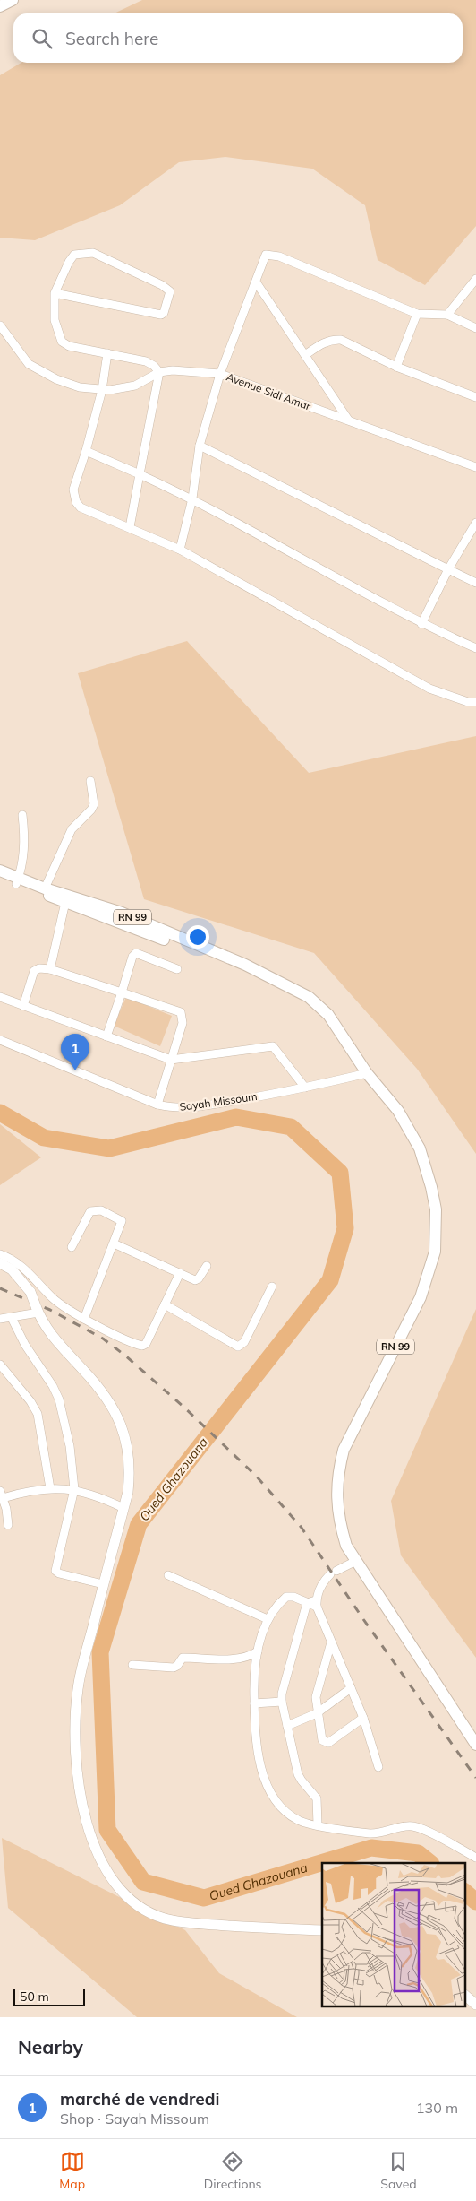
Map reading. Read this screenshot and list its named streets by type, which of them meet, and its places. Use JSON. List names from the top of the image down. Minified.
{"streets":{"main road":["RN 99"],"street":["Avenue Sidi Amar","Sayah Missoum"]},"crossings":[["RN 99","Sayah Missoum"]],"water":["Oued Ghazouana"],"scale_bar":"50 m","page":{"search":"Search here","pins":"1","scale":"50 m","heading":"Nearby","list":[{"mark":"1","name":"marché de vendredi","note":"Shop · Sayah Missoum","value":"130 m"}],"nav":["Map","Directions","Saved"]}}
